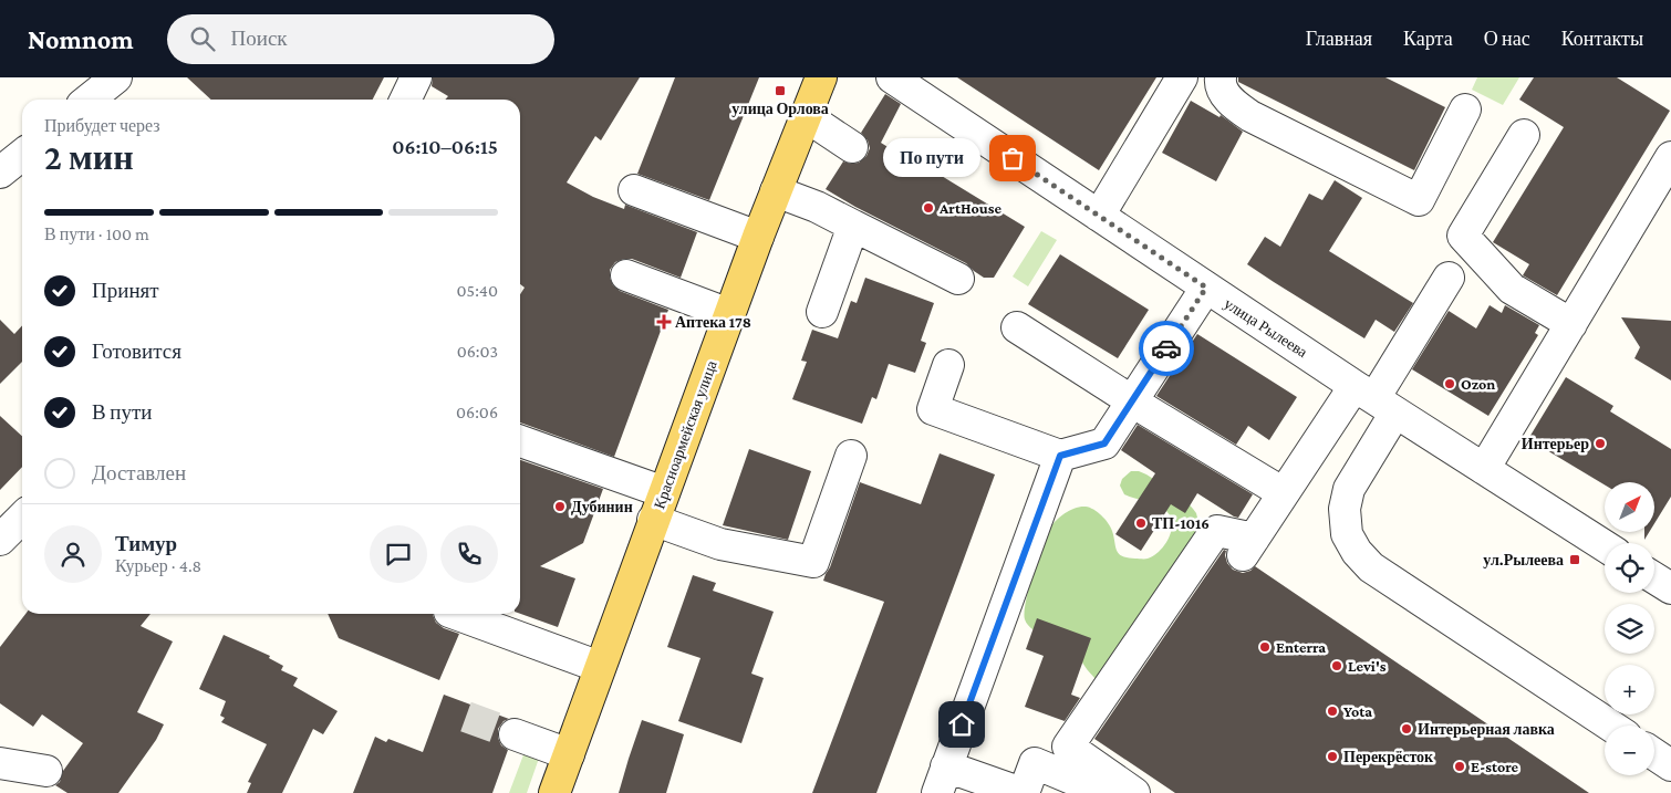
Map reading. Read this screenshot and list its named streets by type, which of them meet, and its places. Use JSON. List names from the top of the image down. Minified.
{"streets":{"main road":["Красноармейская улица"],"street":["улица Рылеева"]},"places":{"transit":["улица Орлова","ул.Рылеева"],"other":["По пути","ArtHouse","Ozon","Интерьер","Дубинин","ТП-1016","Enterra","Levi's","Yota","Интерьерная лавка","Перекрёсток","E-store"],"health":["Аптека 178"]},"north":"top right","page":{"header":"Nomnom","search":"Поиск","nav":["Главная","Карта","О нас","Контакты"],"heading":["2 мин","Прибудет через","06:10–06:15"],"panel":["Тимур","Курьер · 4.8"],"bubble":"По пути","bar":"В пути · 100 m","list":[["Принят","05:40"],["Готовится","06:03"],["В пути","06:06"],"Доставлен"],"map_buttons":["+","−"]}}
